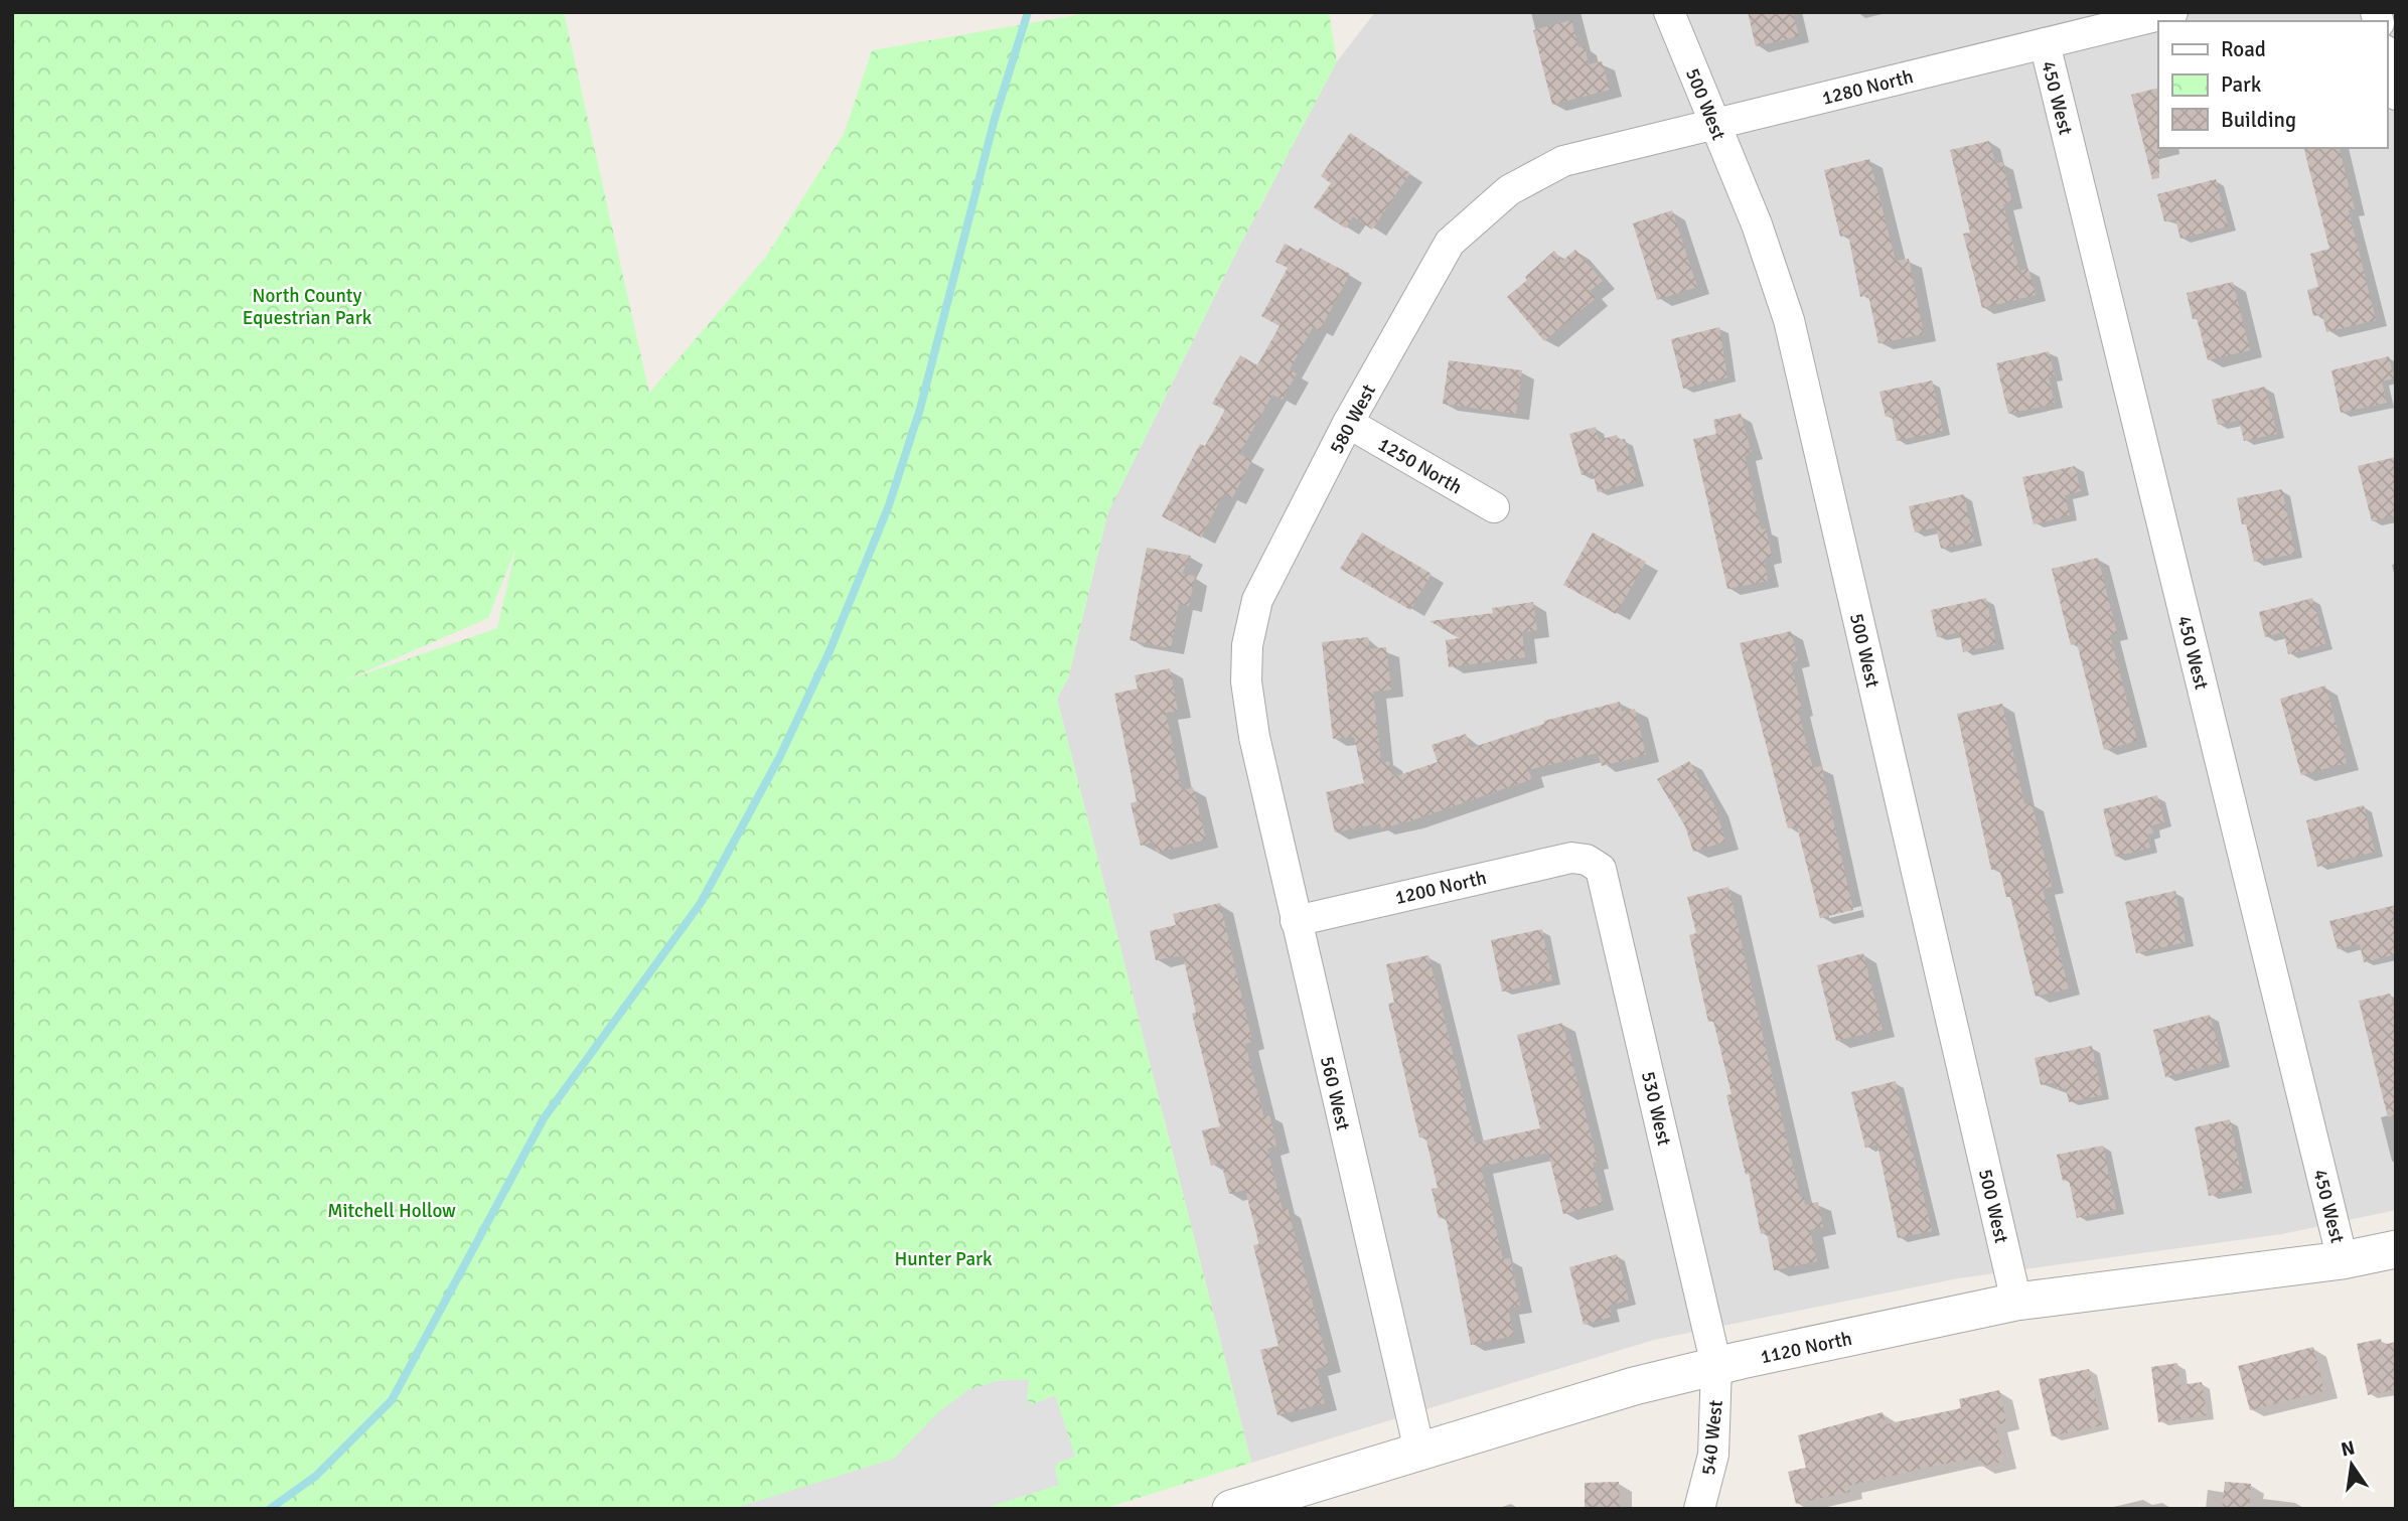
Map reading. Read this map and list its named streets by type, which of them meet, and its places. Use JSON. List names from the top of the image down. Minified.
{"streets":{"street":["1280 North","450 West","500 West","580 West","1250 North","1200 North","560 West","530 West","1120 North","540 West"]},"crossings":[["1280 North","450 West"],["1280 North","500 West"],["1280 North","580 West"],["450 West","1120 North"],["500 West","1120 North"],["580 West","1250 North"],["580 West","560 West"],["1200 North","560 West"],["1200 North","530 West"],["560 West","1120 North"],["530 West","1120 North"],["530 West","540 West"],["1120 North","540 West"]],"parks":["North County Equestrian Park","Mitchell Hollow","Hunter Park"],"legend":["Road","Park","Building"],"north":"top"}
